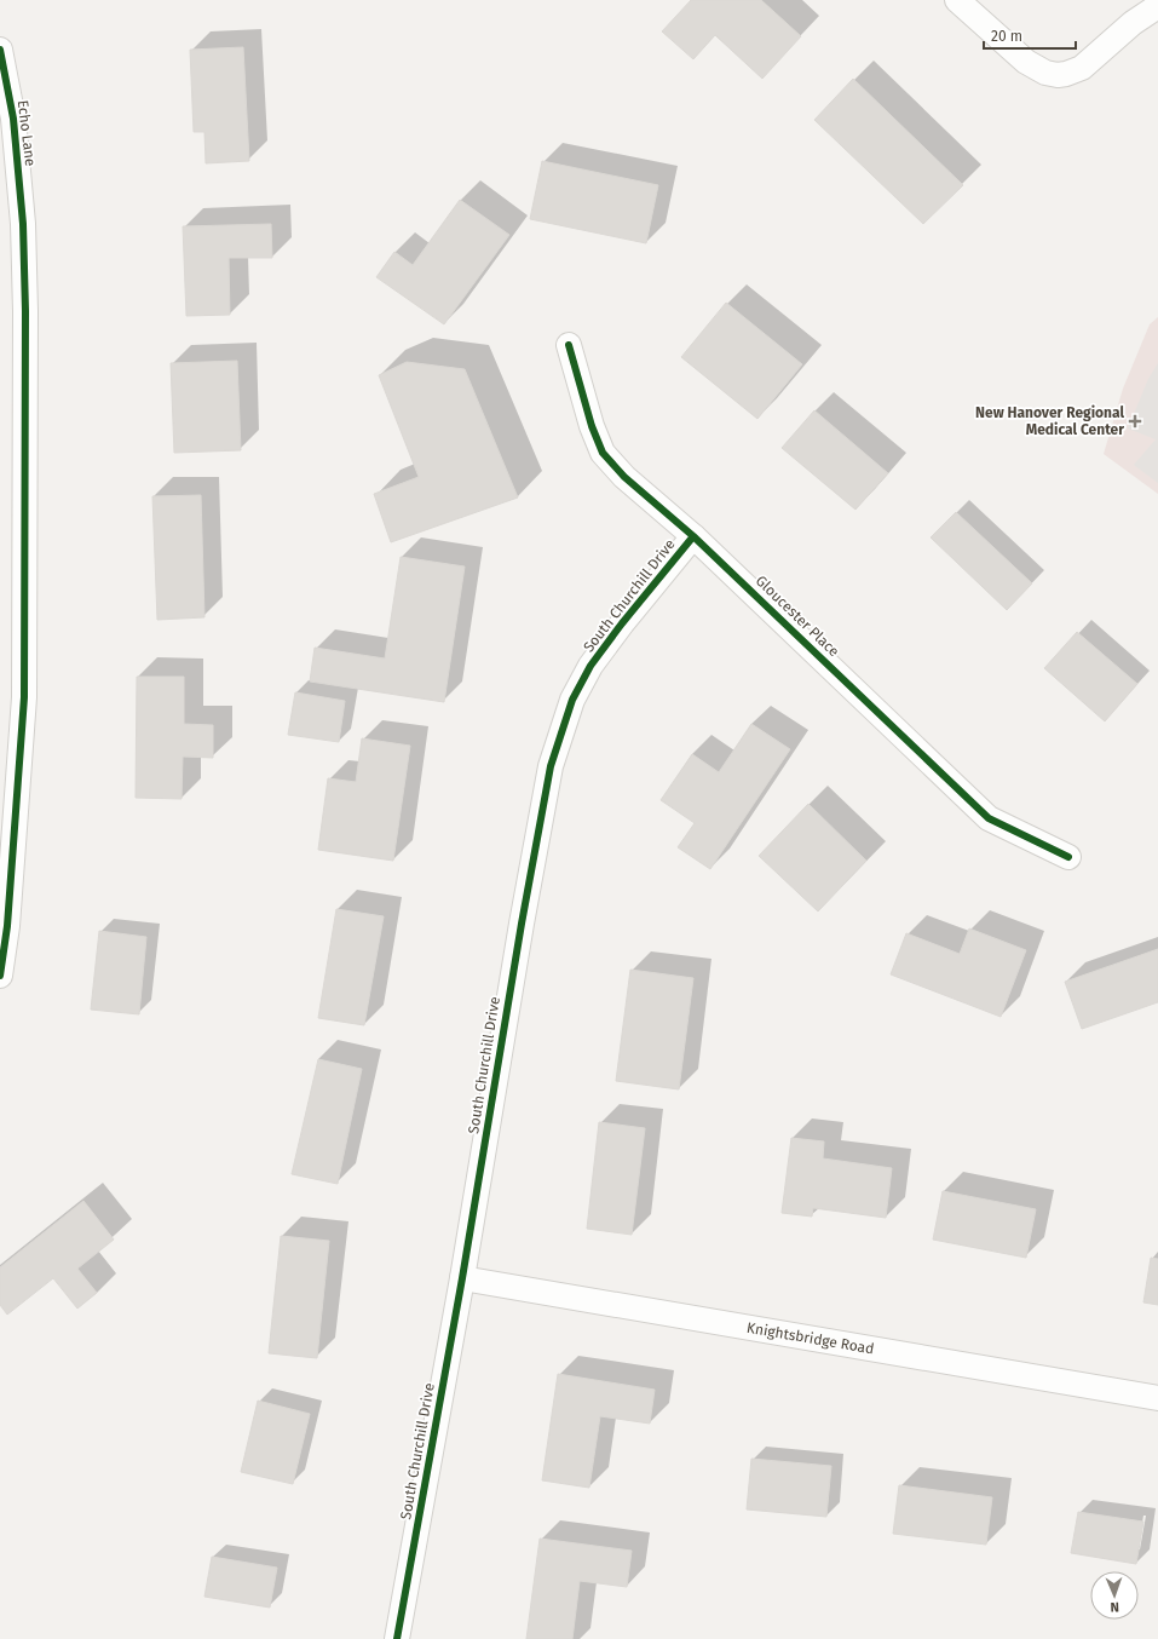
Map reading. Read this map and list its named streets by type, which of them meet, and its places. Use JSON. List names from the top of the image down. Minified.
{"streets":{"street":["Echo Lane","South Churchill Drive","Gloucester Place","Knightsbridge Road"]},"crossings":[["South Churchill Drive","Gloucester Place"],["South Churchill Drive","Knightsbridge Road"]],"places":{"health":["New Hanover Regional Medical Center"]},"scale_bar":"20 m","north":"bottom"}
